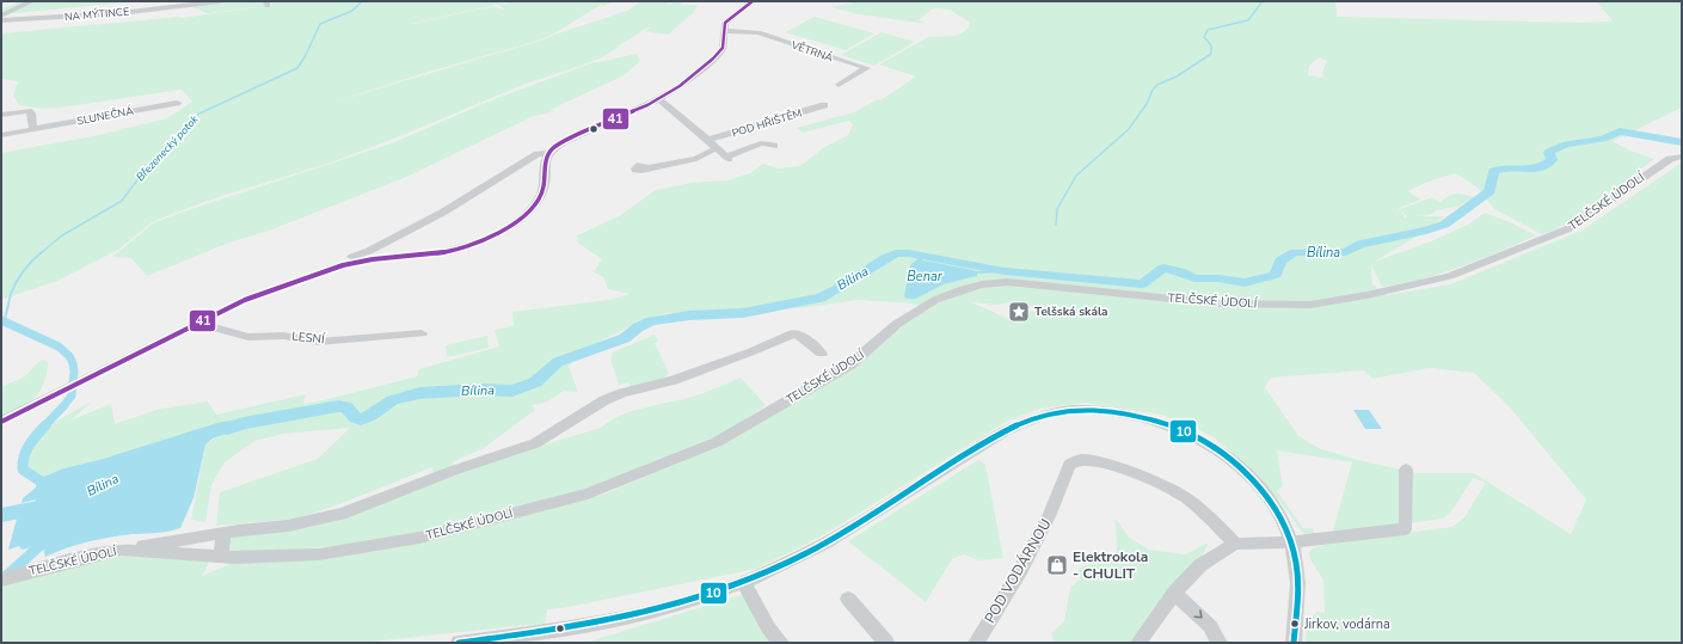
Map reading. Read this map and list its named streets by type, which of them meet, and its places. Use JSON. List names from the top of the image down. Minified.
{"streets":{"street":["NA MÝTINCE","VĚTRNÁ","SLUNEČNÁ","POD HŘIŠTĚM","TELČSKÉ ÚDOLÍ","LESNÍ","POD VODÁRNOU"]},"water":["Březenecký potok","Bílina","Benar"],"places":{"place":["Telšská skála"],"shop":["Elektrokola - CHULIT"],"other":["Jirkov, vodárna"]},"lines":["transit line 41","transit line 10"]}
